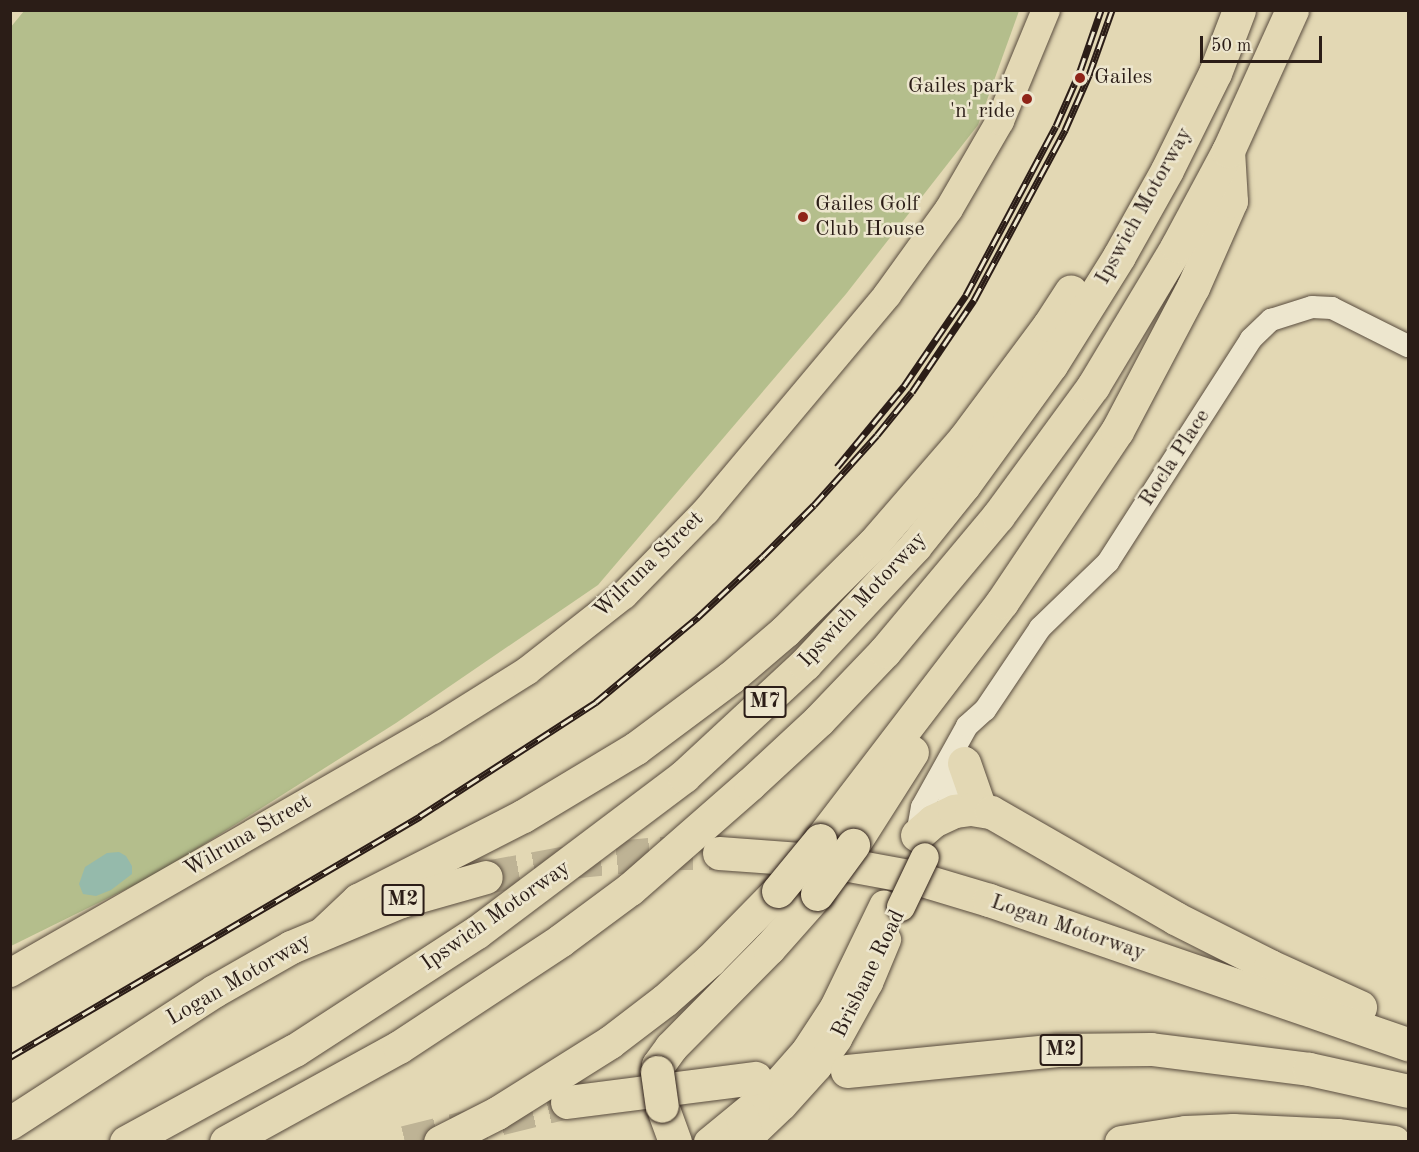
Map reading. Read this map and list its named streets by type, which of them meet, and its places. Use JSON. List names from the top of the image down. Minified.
{"streets":{"highway":["Ipswich Motorway","M7","M2","Logan Motorway"],"main road":["Wilruna Street","Brisbane Road"],"street":["Rocla Place"]},"crossings":[["Rocla Place","Brisbane Road"]],"places":["Gailes","Gailes park 'n' ride","Gailes Golf Club House"],"scale_bar":"50 m"}
